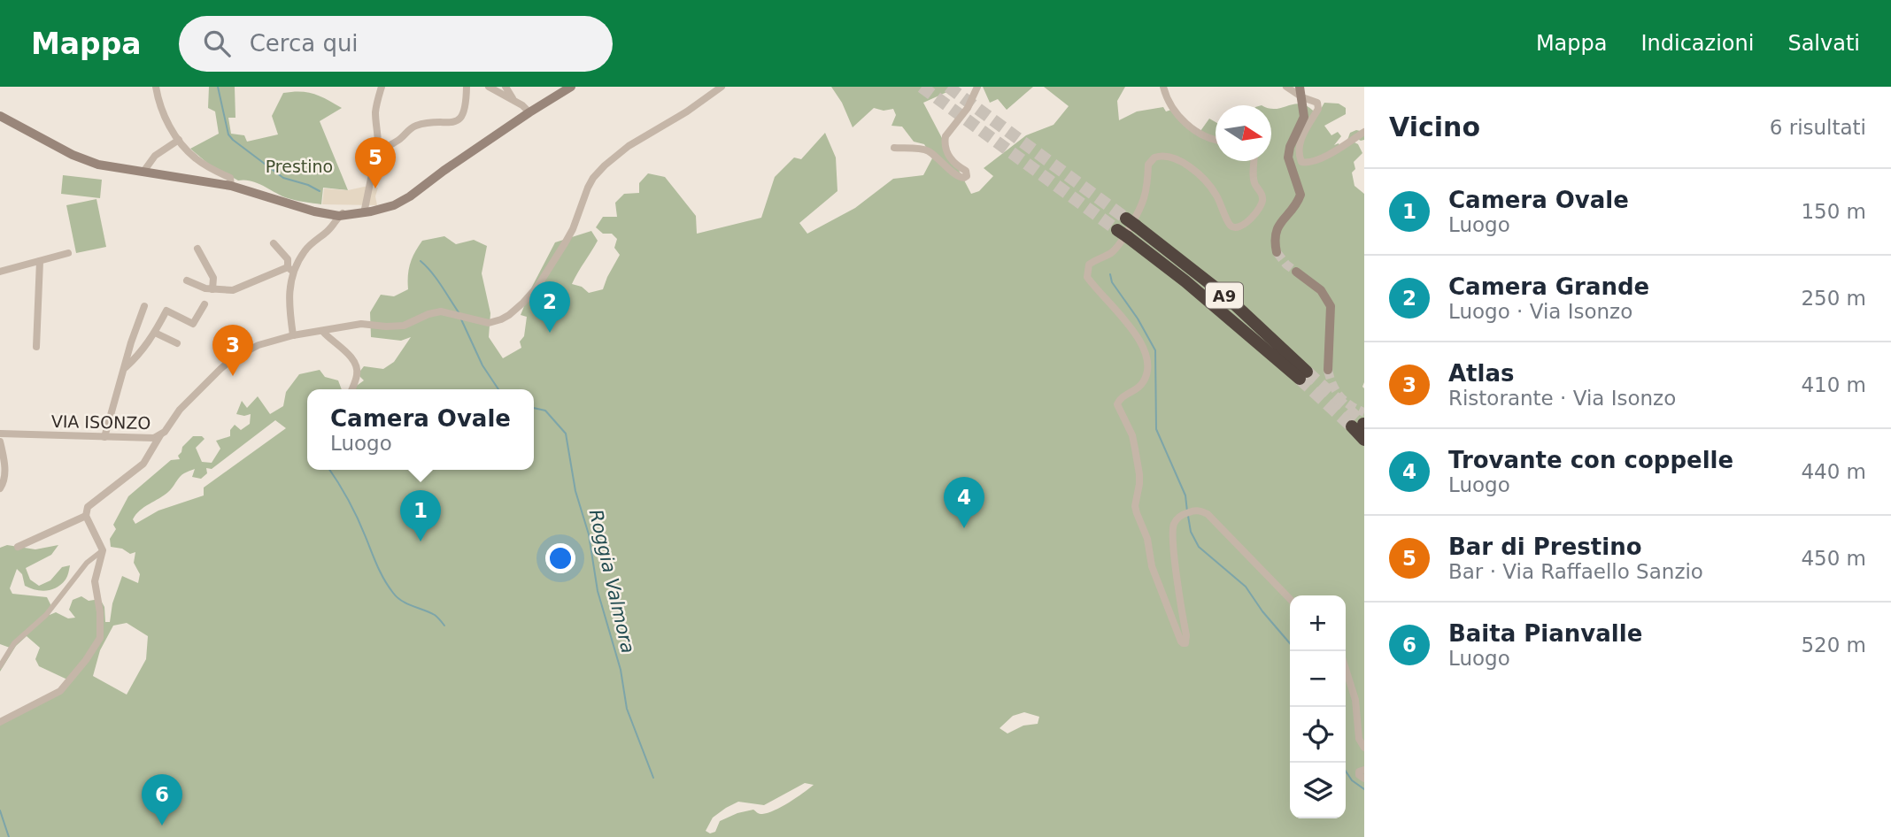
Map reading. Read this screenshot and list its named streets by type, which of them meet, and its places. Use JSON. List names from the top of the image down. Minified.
{"streets":{"highway":["A9"],"street":["VIA ISONZO"]},"water":["Roggia Valmora"],"parks":["Prestino"],"north":"right","page":{"header":"Mappa","search":"Cerca qui","nav":["Mappa","Indicazioni","Salvati"],"heading":["Vicino","6 risultati"],"pins":["5","2","3","4","1","6"],"list":[{"mark":"1","name":"Camera Ovale","note":"Luogo","value":"150 m"},{"mark":"2","name":"Camera Grande","note":"Luogo · Via Isonzo","value":"250 m"},{"mark":"3","name":"Atlas","note":"Ristorante · Via Isonzo","value":"410 m"},{"mark":"4","name":"Trovante con coppelle","note":"Luogo","value":"440 m"},{"mark":"5","name":"Bar di Prestino","note":"Bar · Via Raffaello Sanzio","value":"450 m"},{"mark":"6","name":"Baita Pianvalle","note":"Luogo","value":"520 m"}],"popup":["Camera Ovale","Luogo"],"map_buttons":["+","−"]}}
